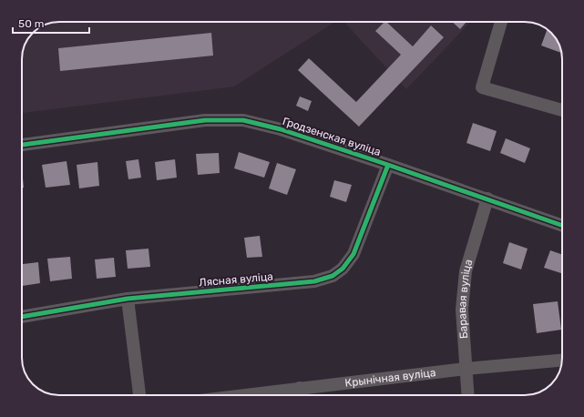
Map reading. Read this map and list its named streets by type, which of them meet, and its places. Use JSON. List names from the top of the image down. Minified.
{"streets":{"street":["Гродзенская вуліца","Лясная вуліца","Баравая вуліца","Крынічная вуліца"]},"crossings":[["Гродзенская вуліца","Лясная вуліца"],["Гродзенская вуліца","Баравая вуліца"],["Баравая вуліца","Крынічная вуліца"]],"scale_bar":"50 m"}
